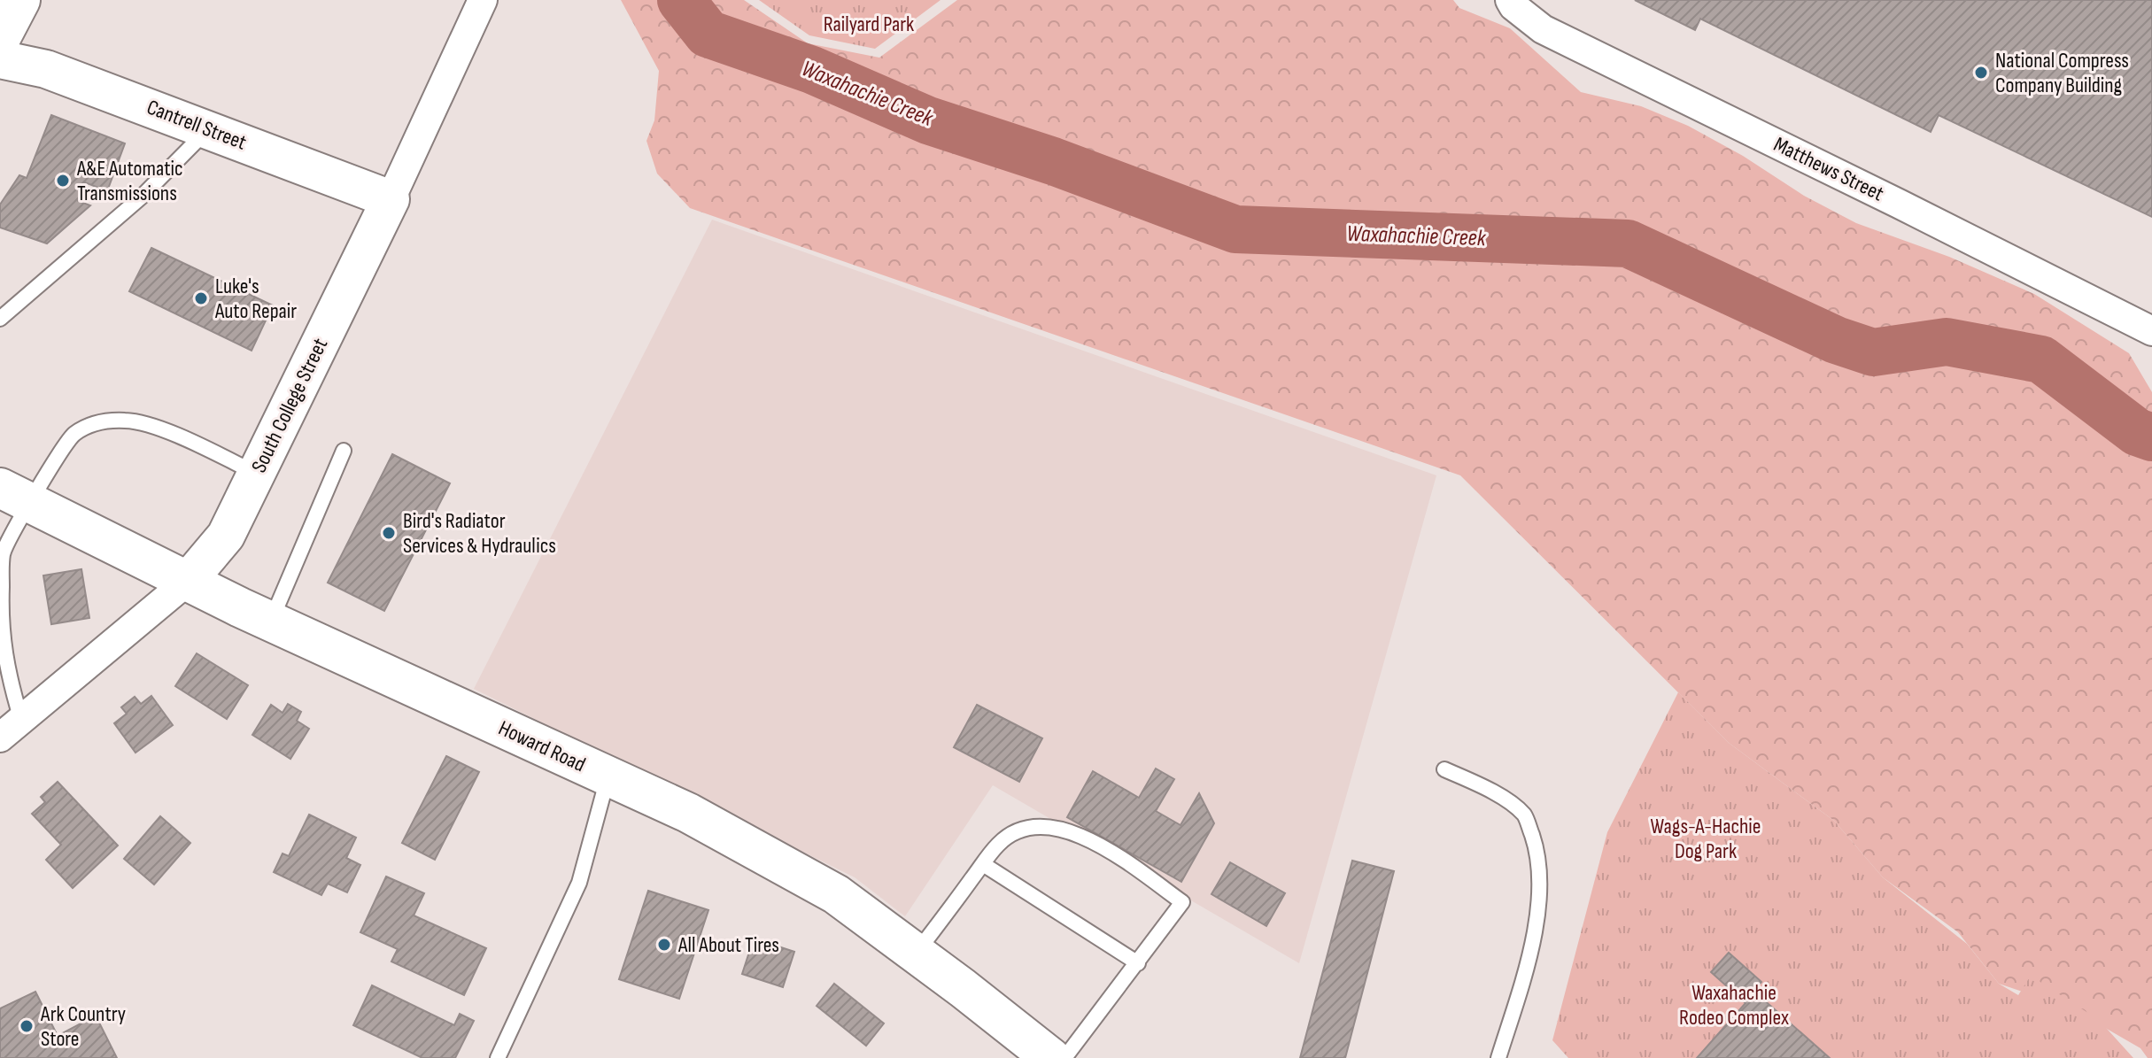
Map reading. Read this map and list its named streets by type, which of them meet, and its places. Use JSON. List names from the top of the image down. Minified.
{"streets":{"main road":["Howard Road"],"street":["Cantrell Street","Matthews Street","South College Street"]},"crossings":[["Cantrell Street","South College Street"],["South College Street","Howard Road"]],"water":["Waxahachie Creek"],"parks":["Railyard Park","Wags-A-Hachie Dog Park","Waxahachie Rodeo Complex"],"places":["National Compress Company Building","A&E Automatic Transmissions","Luke's Auto Repair","Bird's Radiator Services & Hydraulics","All About Tires","Ark Country Store"]}
